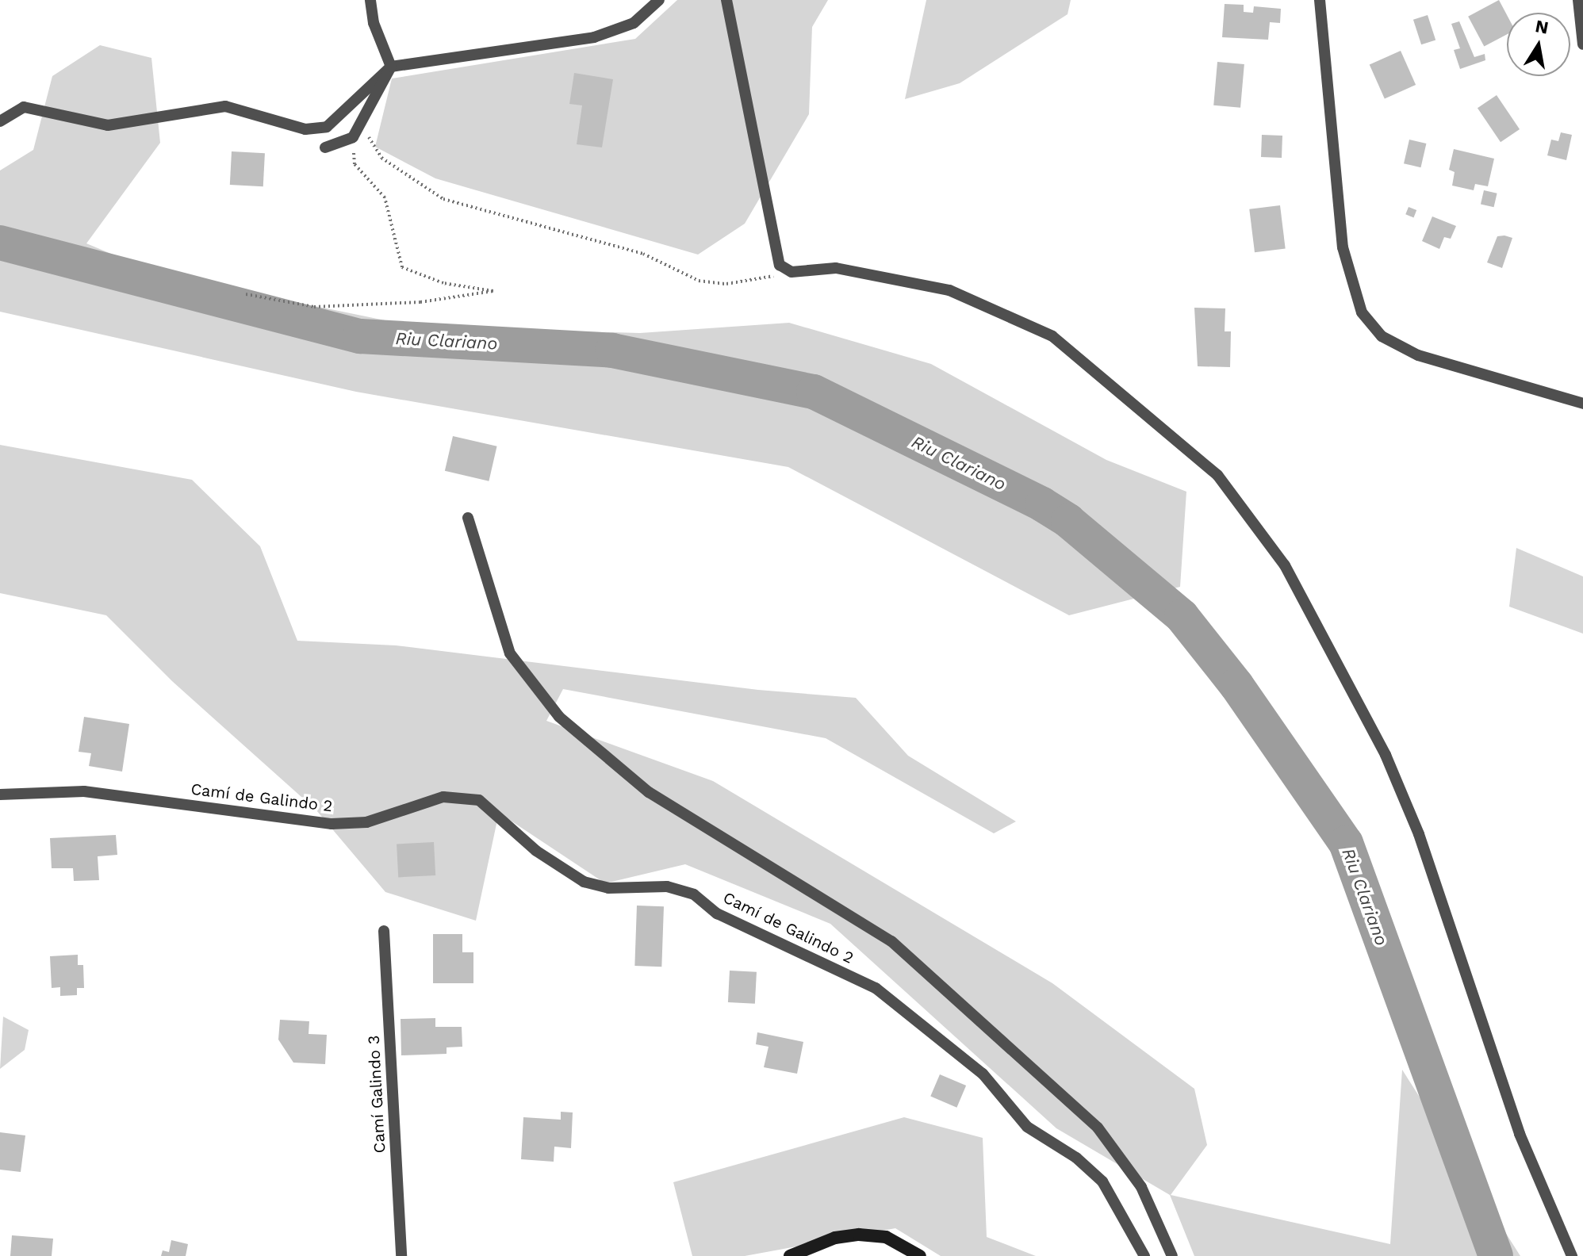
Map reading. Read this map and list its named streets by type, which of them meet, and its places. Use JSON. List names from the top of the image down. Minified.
{"streets":{"lane":["Camí de Galindo 2","Camí Galindo 3"]},"water":["Riu Clariano"],"north":"top"}
